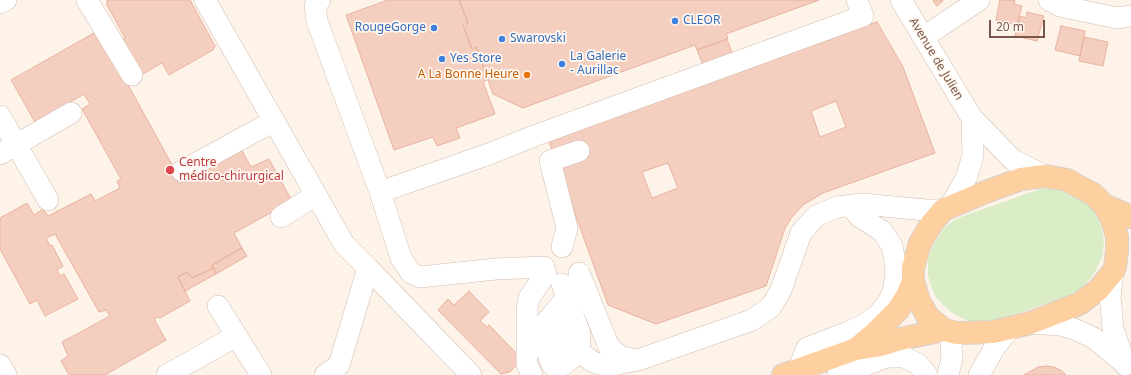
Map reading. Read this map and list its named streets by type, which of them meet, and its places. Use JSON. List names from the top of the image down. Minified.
{"streets":{"street":["Avenue de Julien"]},"places":["CLEOR","RougeGorge","Swarovski","Yes Store","La Galerie - Aurillac","A La Bonne Heure","Centre médico-chirurgical"],"scale_bar":"20 m"}
